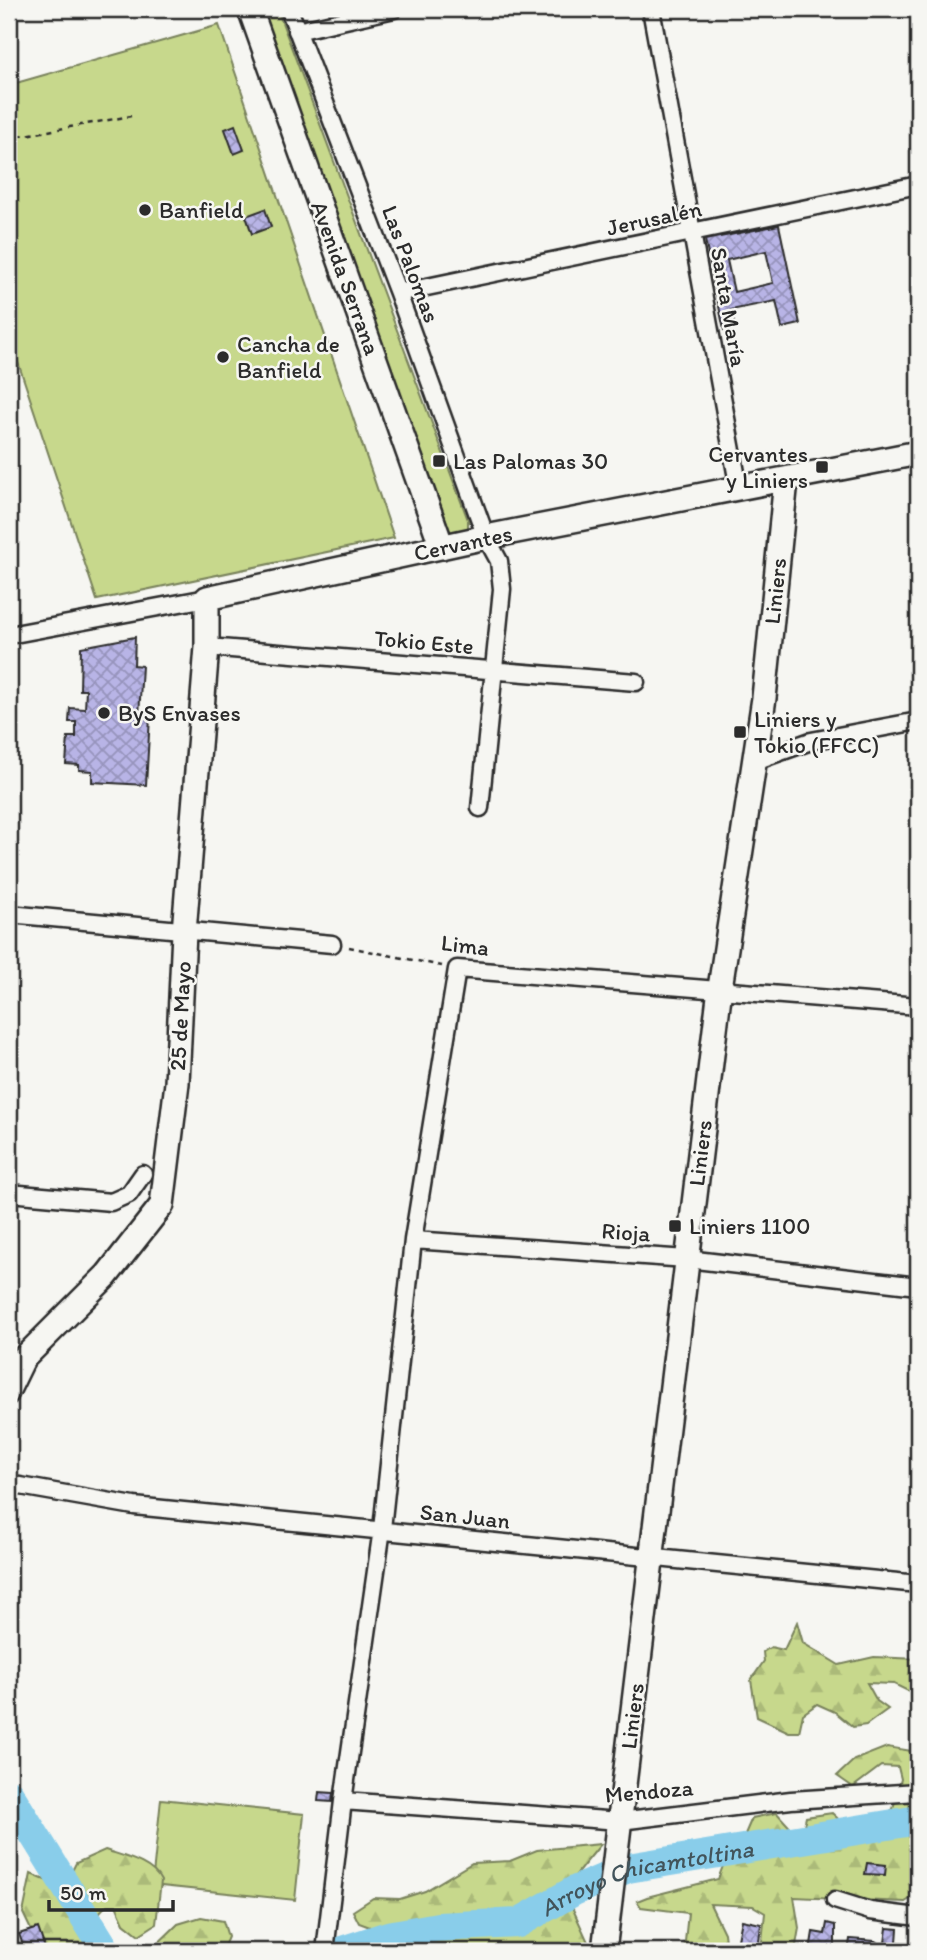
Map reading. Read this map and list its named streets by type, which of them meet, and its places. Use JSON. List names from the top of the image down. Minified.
{"streets":{"street":["Jerusalén","Las Palomas","Avenida Serrana","Santa María","Cervantes","Liniers","Tokio Este","Lima","25 de Mayo","Rioja","San Juan","Mendoza"]},"crossings":[["Jerusalén","Las Palomas"],["Jerusalén","Santa María"],["Las Palomas","Cervantes"],["Las Palomas","Tokio Este"],["Avenida Serrana","Cervantes"],["Santa María","Cervantes"],["Cervantes","Liniers"],["Cervantes","25 de Mayo"],["Liniers","Lima"],["Liniers","Rioja"],["Liniers","San Juan"],["Liniers","Mendoza"],["Tokio Este","25 de Mayo"]],"water":["Arroyo Chicamtoltina"],"places":{"other":["Banfield","Cancha de Banfield","ByS Envases"],"transit":["Las Palomas 30","Cervantes y Liniers","Liniers y Tokio (FFCC)","Liniers 1100"]},"scale_bar":"50 m"}
